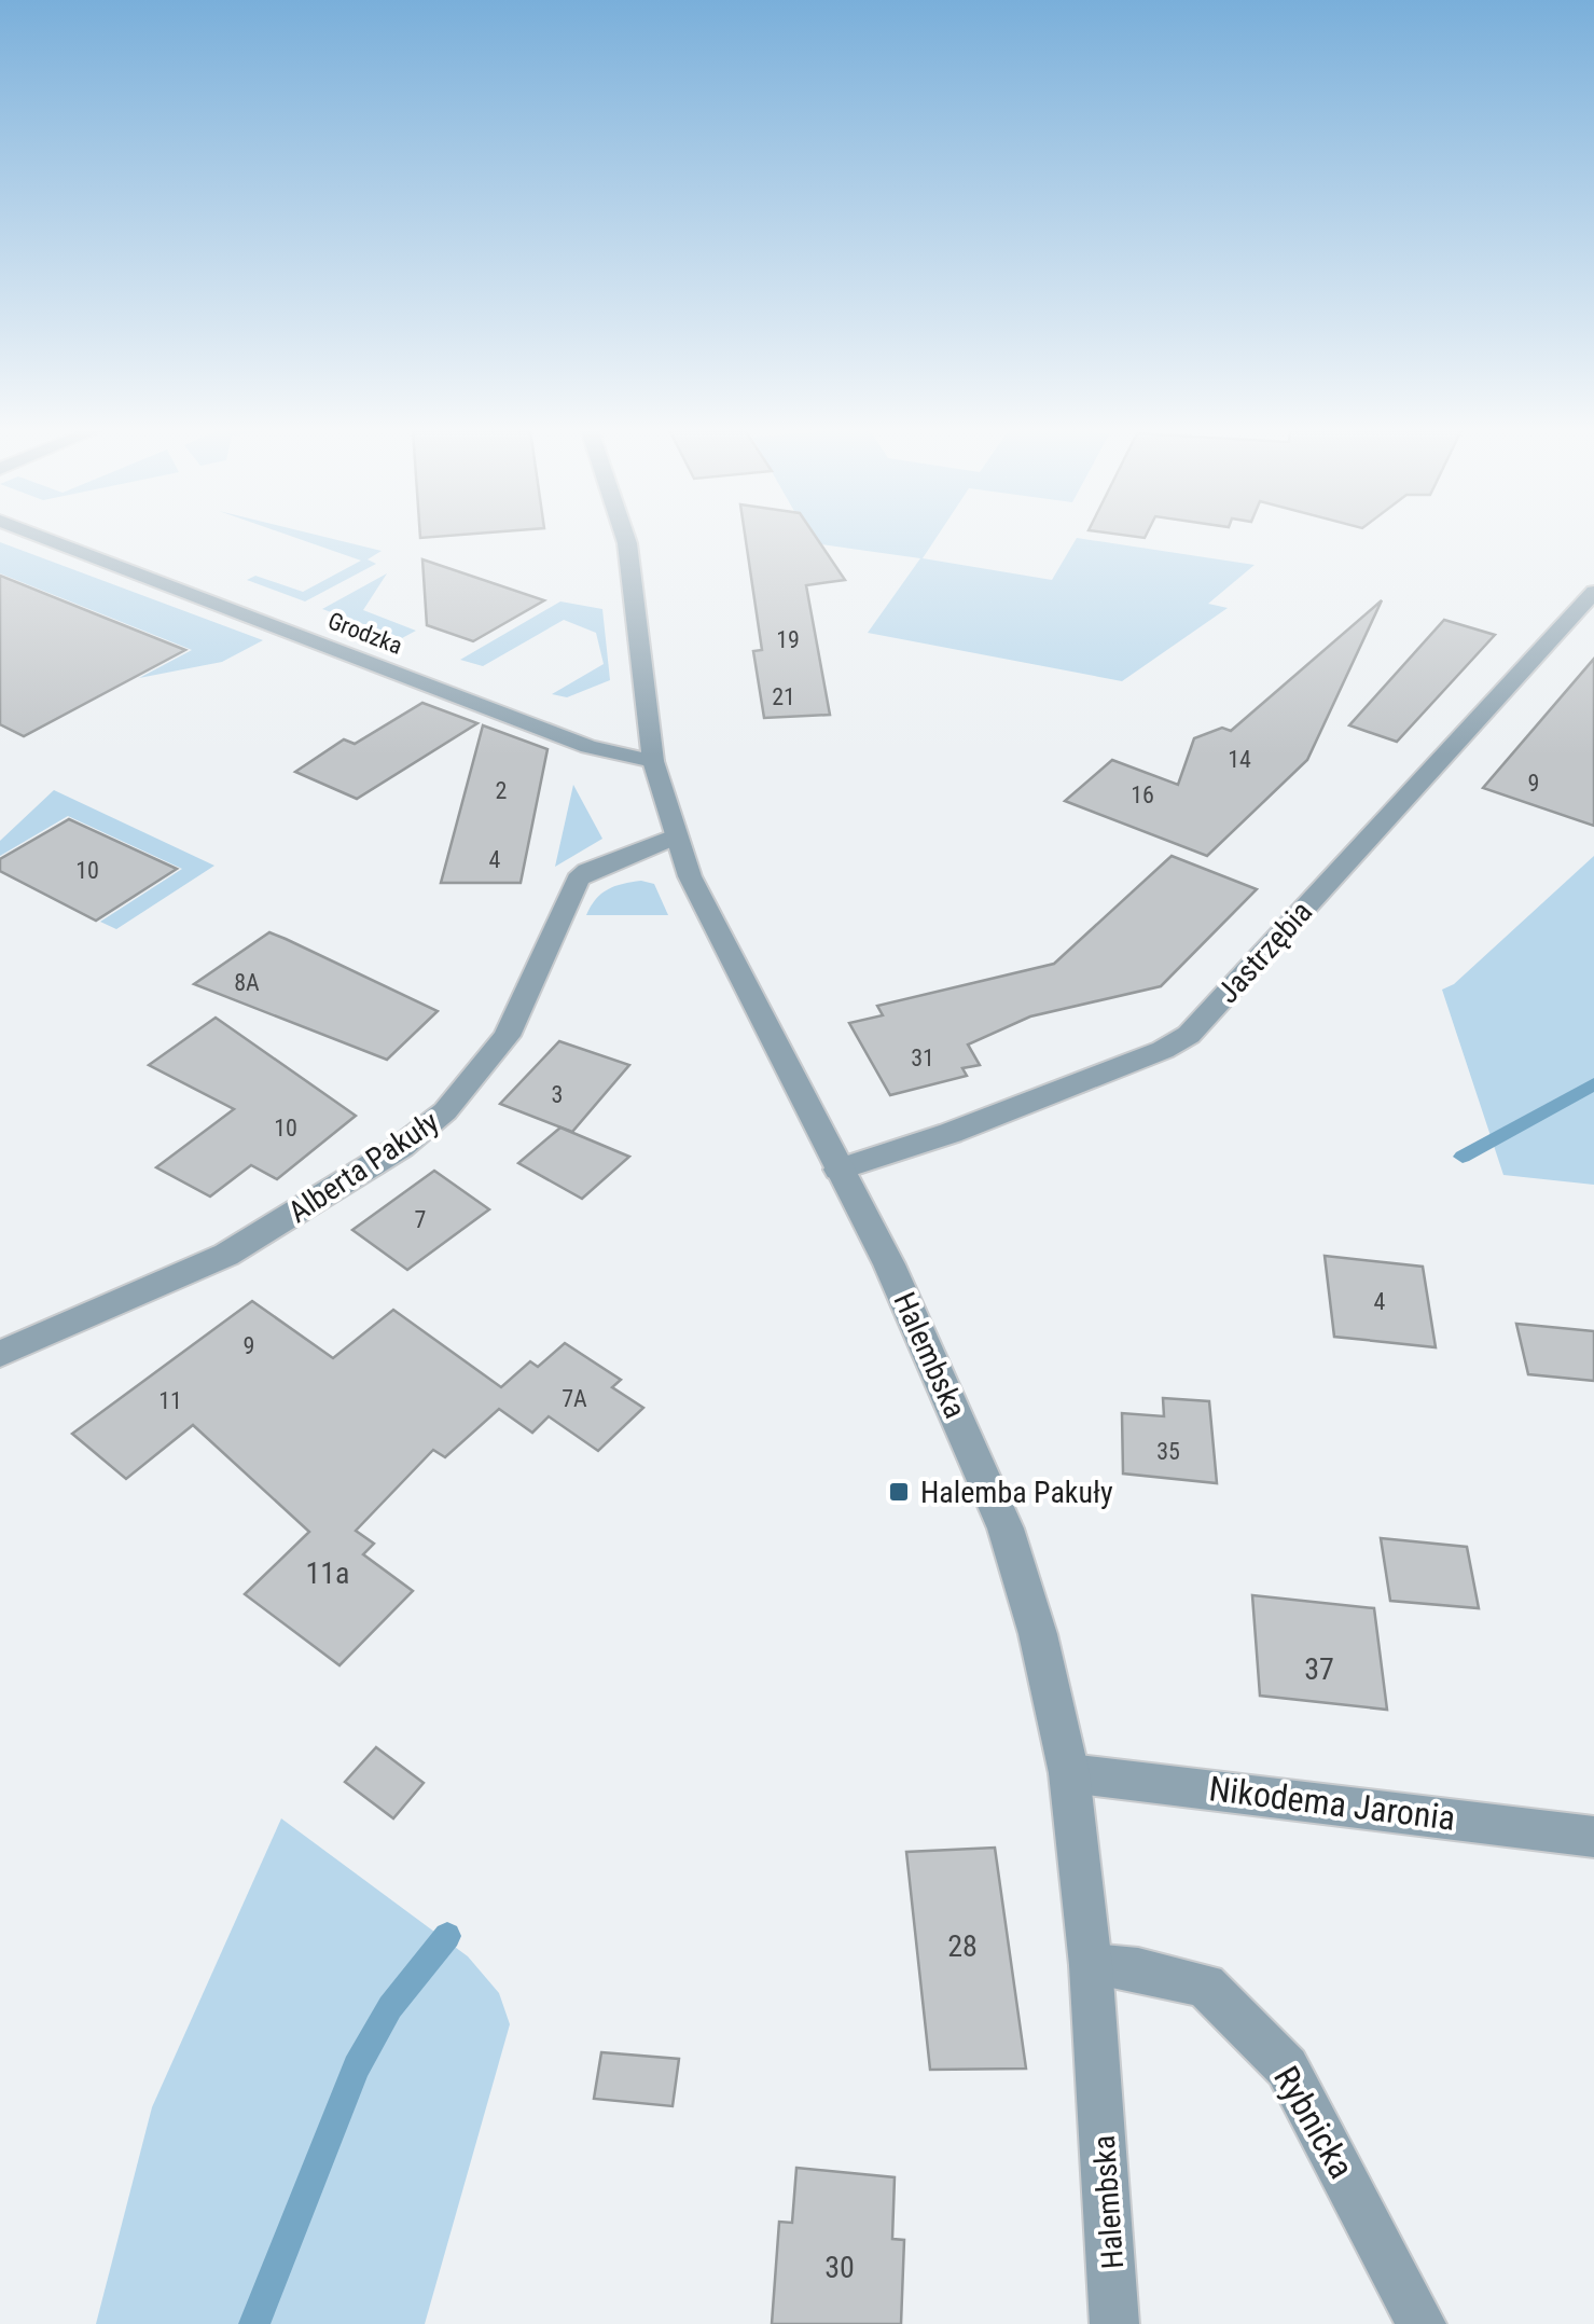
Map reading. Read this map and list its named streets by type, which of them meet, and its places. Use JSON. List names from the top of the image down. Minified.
{"streets":{"street":["Grodzka","Jastrzębia","Alberta Pakuły","Halembska","Nikodema Jaronia","Rybnicka"]},"crossings":[["Grodzka","Halembska"],["Jastrzębia","Halembska"],["Alberta Pakuły","Halembska"],["Halembska","Nikodema Jaronia"],["Halembska","Rybnicka"]],"places":{"transit":["Halemba Pakuły"]},"house_numbers":["19","21","14","9","2","16","4","10","8A","31","3","10","7","4","9","7A","11","35","11a","37","28","30"]}
